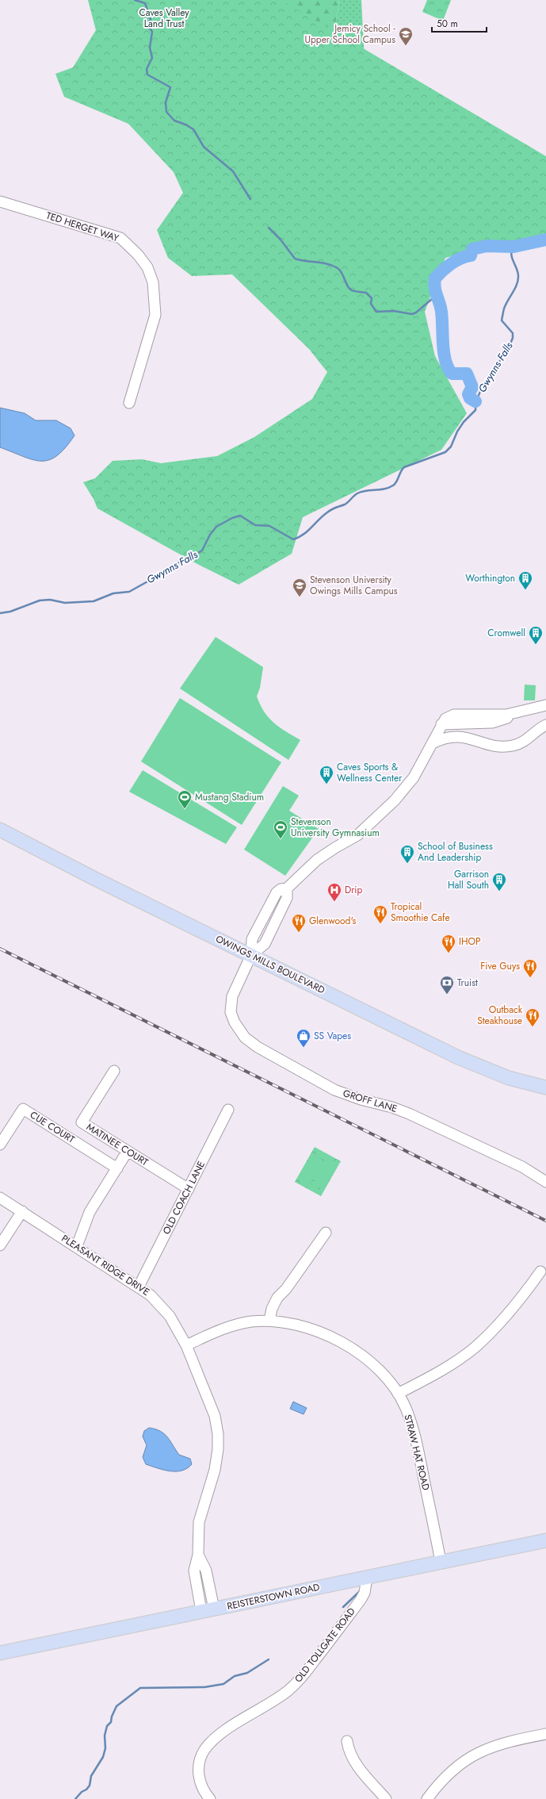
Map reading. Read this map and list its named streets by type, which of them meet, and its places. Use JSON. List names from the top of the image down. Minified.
{"streets":{"main road":["OWINGS MILLS BOULEVARD","REISTERSTOWN ROAD"],"street":["TED HERGET WAY","GROFF LANE","CUE COURT","MATINEE COURT","OLD COACH LANE","PLEASANT RIDGE DRIVE","STRAW HAT ROAD","OLD TOLLGATE ROAD"]},"crossings":[["OWINGS MILLS BOULEVARD","GROFF LANE"],["MATINEE COURT","OLD COACH LANE"],["OLD COACH LANE","PLEASANT RIDGE DRIVE"],["PLEASANT RIDGE DRIVE","STRAW HAT ROAD"],["PLEASANT RIDGE DRIVE","REISTERSTOWN ROAD"],["STRAW HAT ROAD","REISTERSTOWN ROAD"],["REISTERSTOWN ROAD","OLD TOLLGATE ROAD"]],"water":["Gwynns Falls"],"parks":["Caves Valley Land Trust"],"places":{"school or university":["Jemicy School - Upper School Campus","Stevenson University Owings Mills Campus"],"building":["Worthington","Cromwell","Caves Sports & Wellness Center","School of Business And Leadership","Garrison Hall South"],"sports":["Mustang Stadium","Stevenson University Gymnasium"],"hospital":["Drip"],"restaurant":["Tropical Smoothie Cafe","Glenwood's","IHOP","Five Guys","Outback Steakhouse"],"bank":["Truist"],"shop":["SS Vapes"]},"scale_bar":"50 m"}
